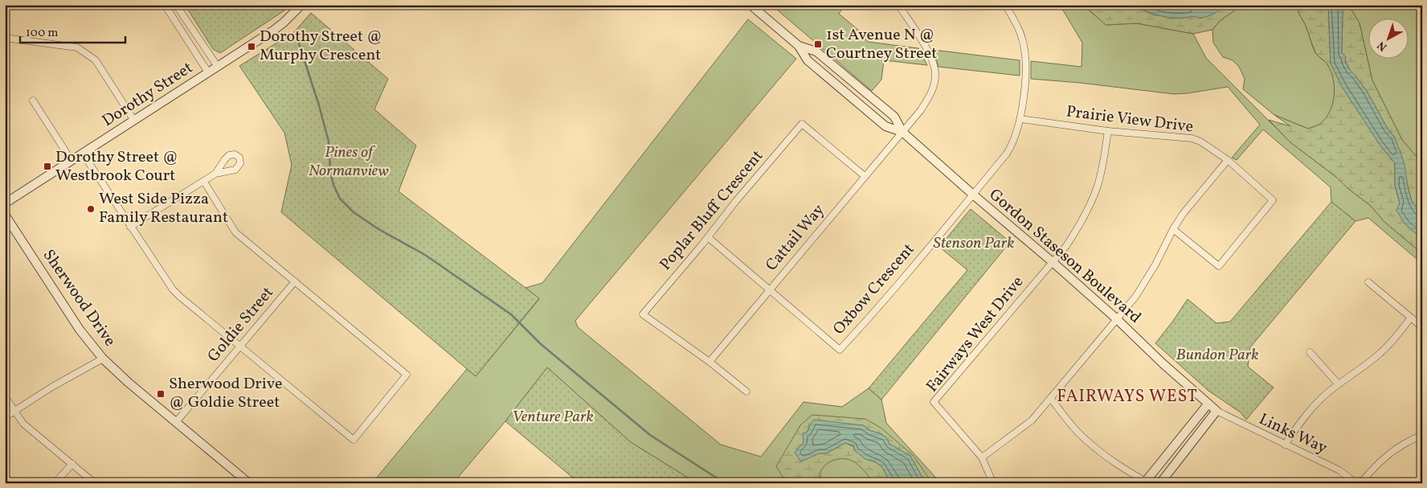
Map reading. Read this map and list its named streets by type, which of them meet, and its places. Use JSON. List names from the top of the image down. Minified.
{"streets":{"street":["Dorothy Street","Prairie View Drive","Poplar Bluff Crescent","Cattail Way","Gordon Staseson Boulevard","Oxbow Crescent","Sherwood Drive","Goldie Street","Fairways West Drive","Links Way"]},"crossings":[["Poplar Bluff Crescent","Cattail Way"],["Cattail Way","Gordon Staseson Boulevard"],["Cattail Way","Oxbow Crescent"],["Gordon Staseson Boulevard","Oxbow Crescent"],["Gordon Staseson Boulevard","Fairways West Drive"],["Gordon Staseson Boulevard","Links Way"],["Sherwood Drive","Goldie Street"]],"districts":["FAIRWAYS WEST"],"parks":["Pines of Normanview","Stenson Park","Bundon Park","Venture Park"],"places":{"transit":["1st Avenue N @ Courtney Street","Dorothy Street @ Murphy Crescent","Dorothy Street @ Westbrook Court","Sherwood Drive @ Goldie Street"],"other":["West Side Pizza Family Restaurant"]},"scale_bar":"100 m","north":"bottom left"}
